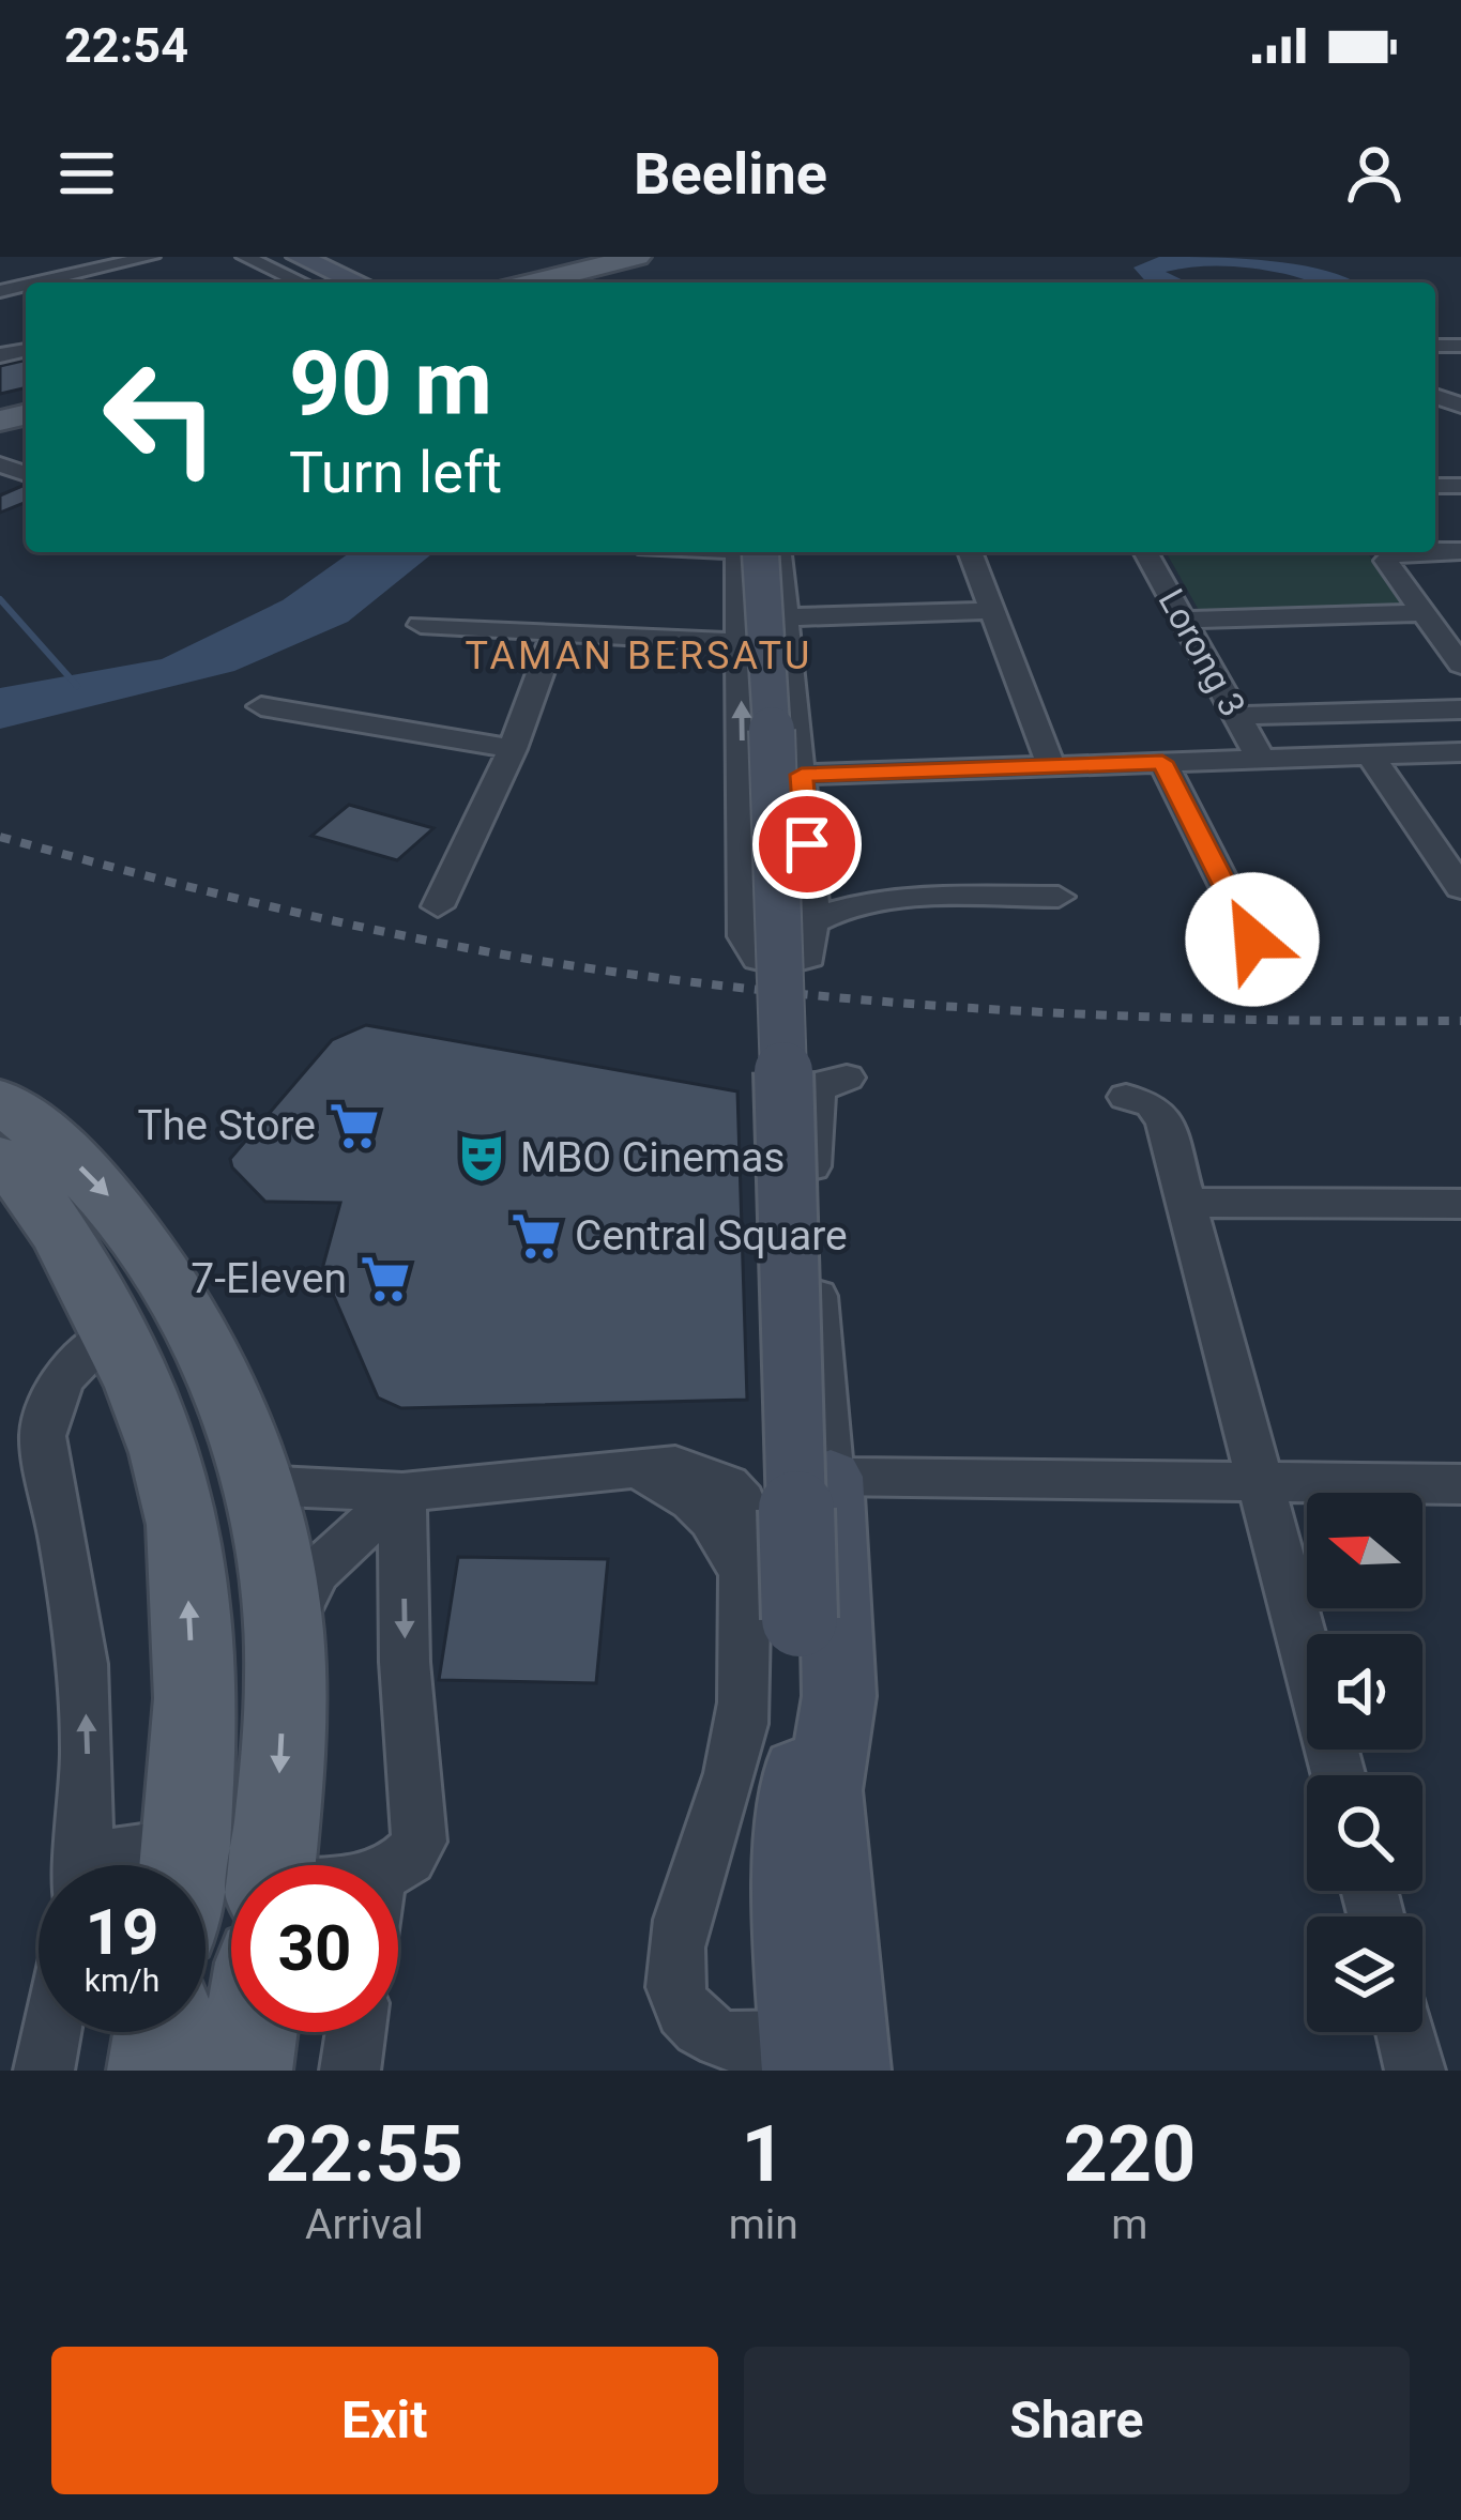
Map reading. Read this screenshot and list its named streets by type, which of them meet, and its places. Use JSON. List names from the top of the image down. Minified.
{"streets":{"street":["Lorong 3"]},"districts":["TAMAN BERSATU"],"places":{"supermarket":["The Store","Central Square","7-Eleven"],"theatre":["MBO Cinemas"]},"north":"left","page":{"status":"22:54","header":"Beeline","turn":["90 m","Turn left"],"speed":"19 km/h","limit":"30","eta":["22:55","Arrival","1","min","220","m"],"buttons":["Exit","Share"]}}
